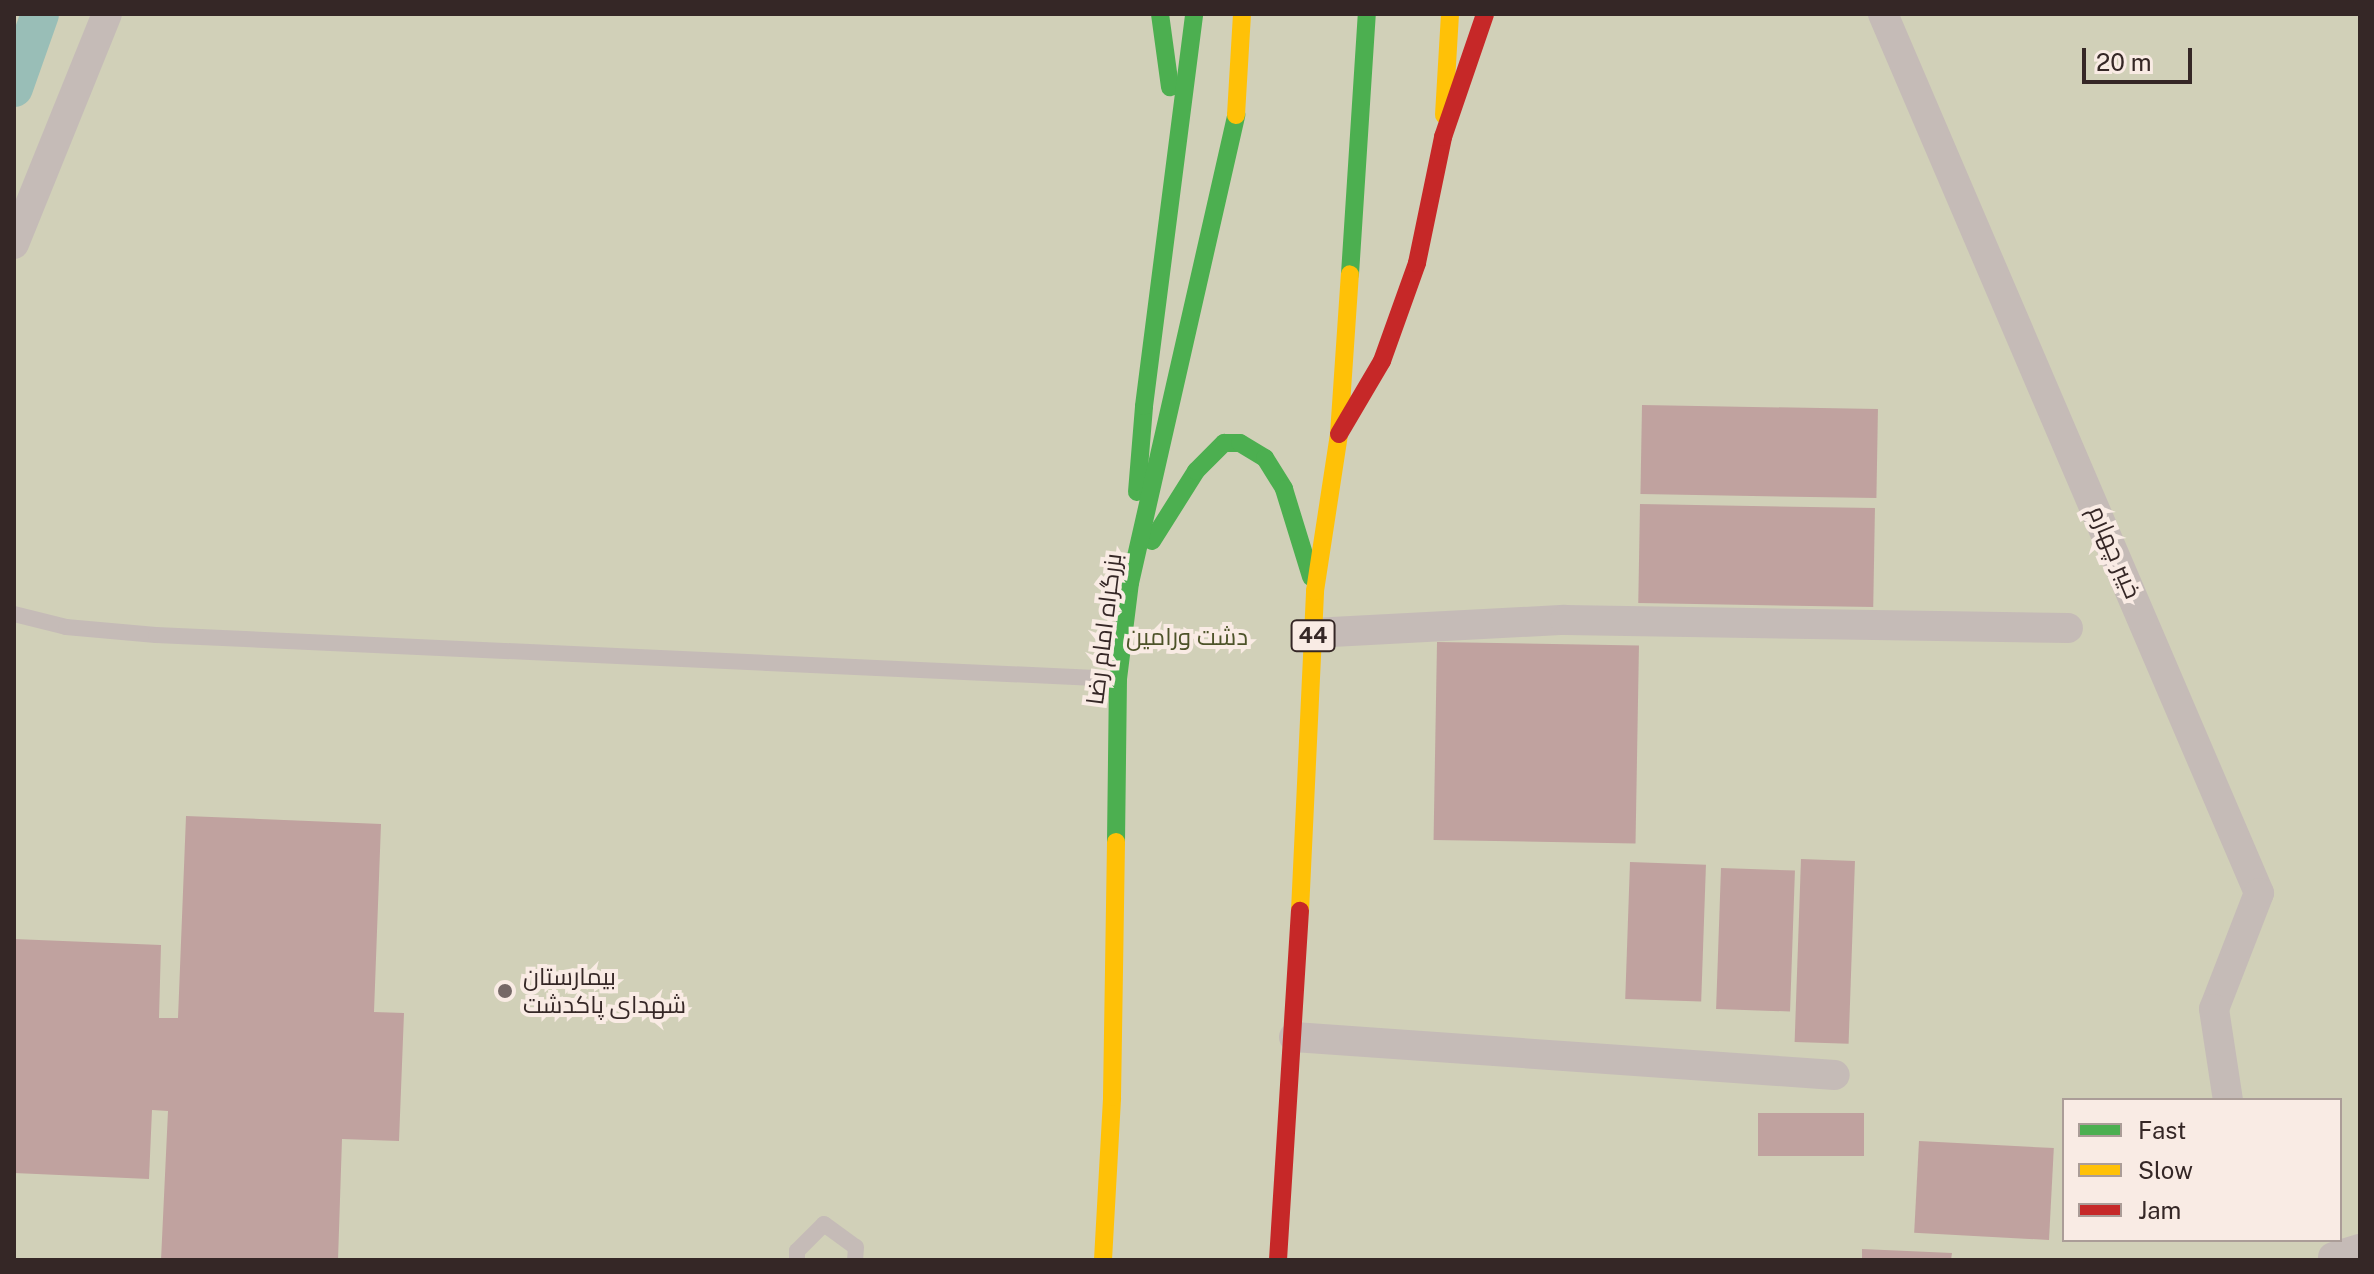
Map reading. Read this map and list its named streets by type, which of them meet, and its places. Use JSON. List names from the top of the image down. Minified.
{"streets":{"main road":["بزرگراه امام رضا","44"],"street":["خیبر چهارم"]},"parks":["دشت ورامین"],"places":["بیمارستان شهدای پاکدشت"],"legend":["Fast","Slow","Jam"],"scale_bar":"20 m"}
